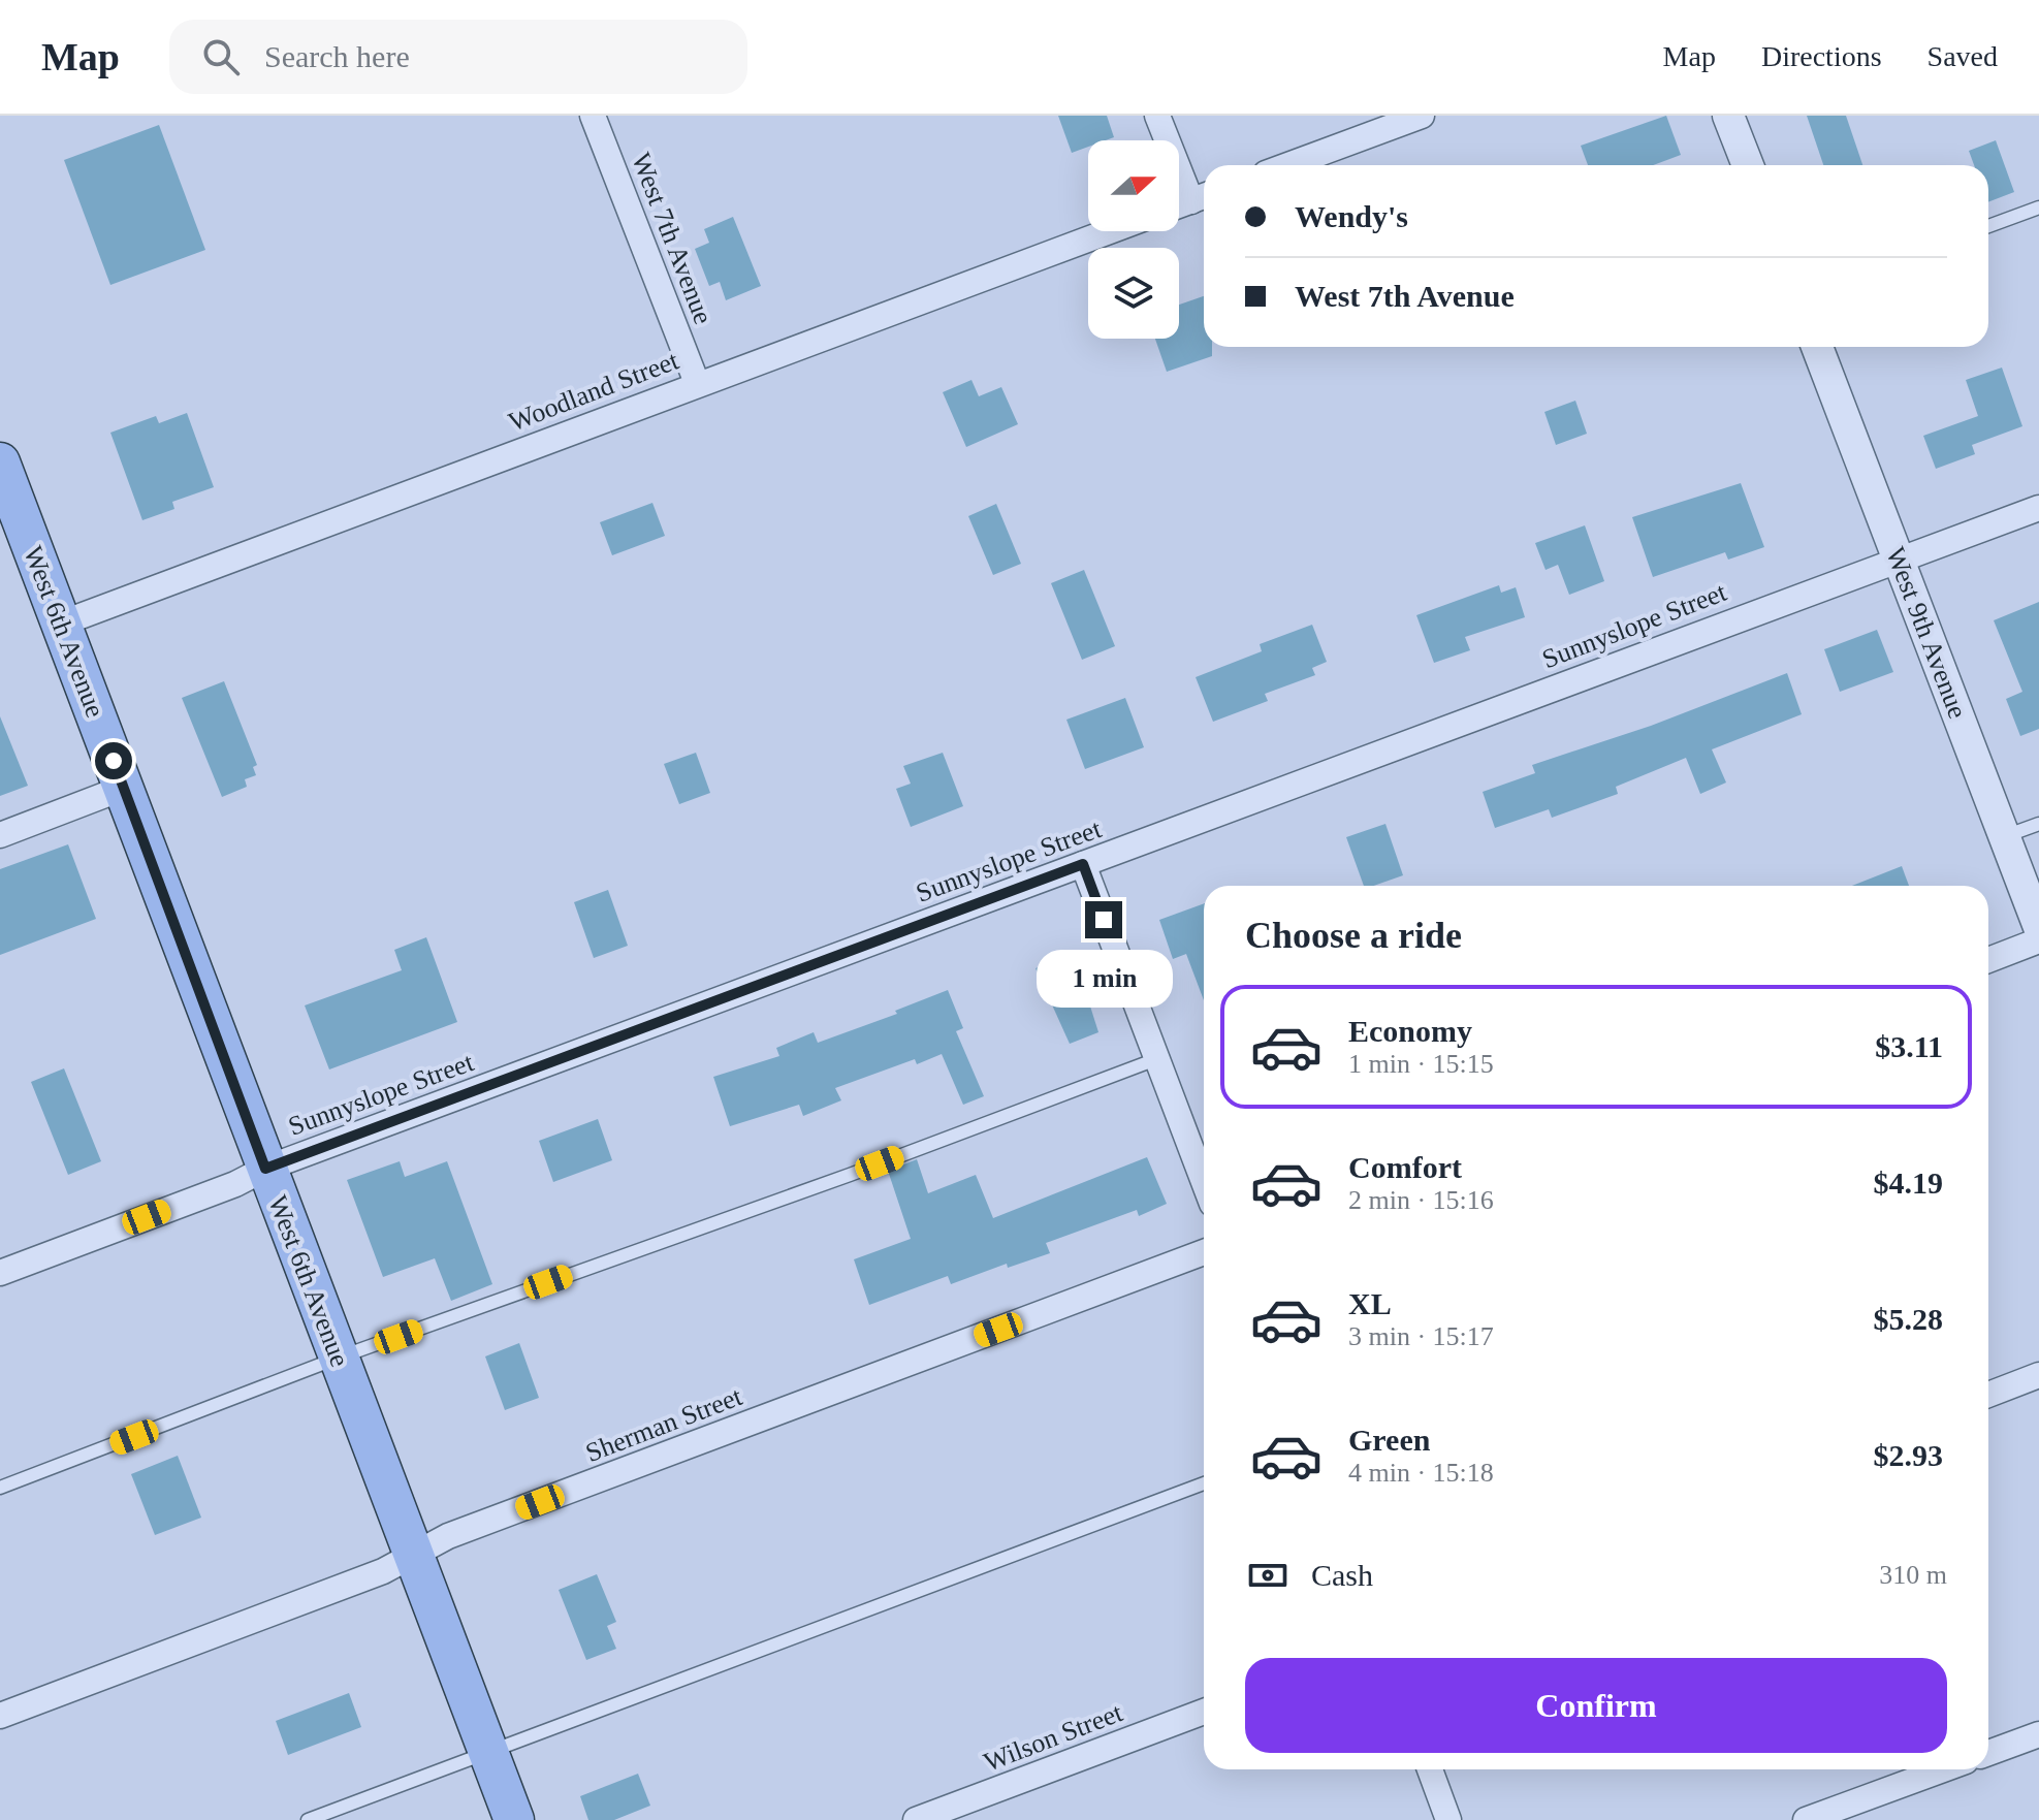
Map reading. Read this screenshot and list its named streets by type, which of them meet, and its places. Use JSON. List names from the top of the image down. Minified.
{"streets":{"main road":["West 6th Avenue"],"street":["West 7th Avenue","Woodland Street","Sunnyslope Street","West 9th Avenue","Sherman Street","Wilson Street"]},"crossings":[["West 7th Avenue","Woodland Street"],["Woodland Street","West 6th Avenue"],["Sunnyslope Street","West 6th Avenue"],["Sunnyslope Street","West 9th Avenue"],["West 6th Avenue","Sherman Street"]],"north":"right","page":{"header":"Map","search":"Search here","nav":["Map","Directions","Saved"],"banner":["Wendy's","West 7th Avenue"],"heading":"Choose a ride","bubble":"1 min","list":[{"name":"Economy","note":"1 min · 15:15","value":"$3.11"},{"name":"Comfort","note":"2 min · 15:16","value":"$4.19"},{"name":"XL","note":"3 min · 15:17","value":"$5.28"},{"name":"Green","note":"4 min · 15:18","value":"$2.93"}],"pay":["Cash","310 m"],"buttons":"Confirm"}}
